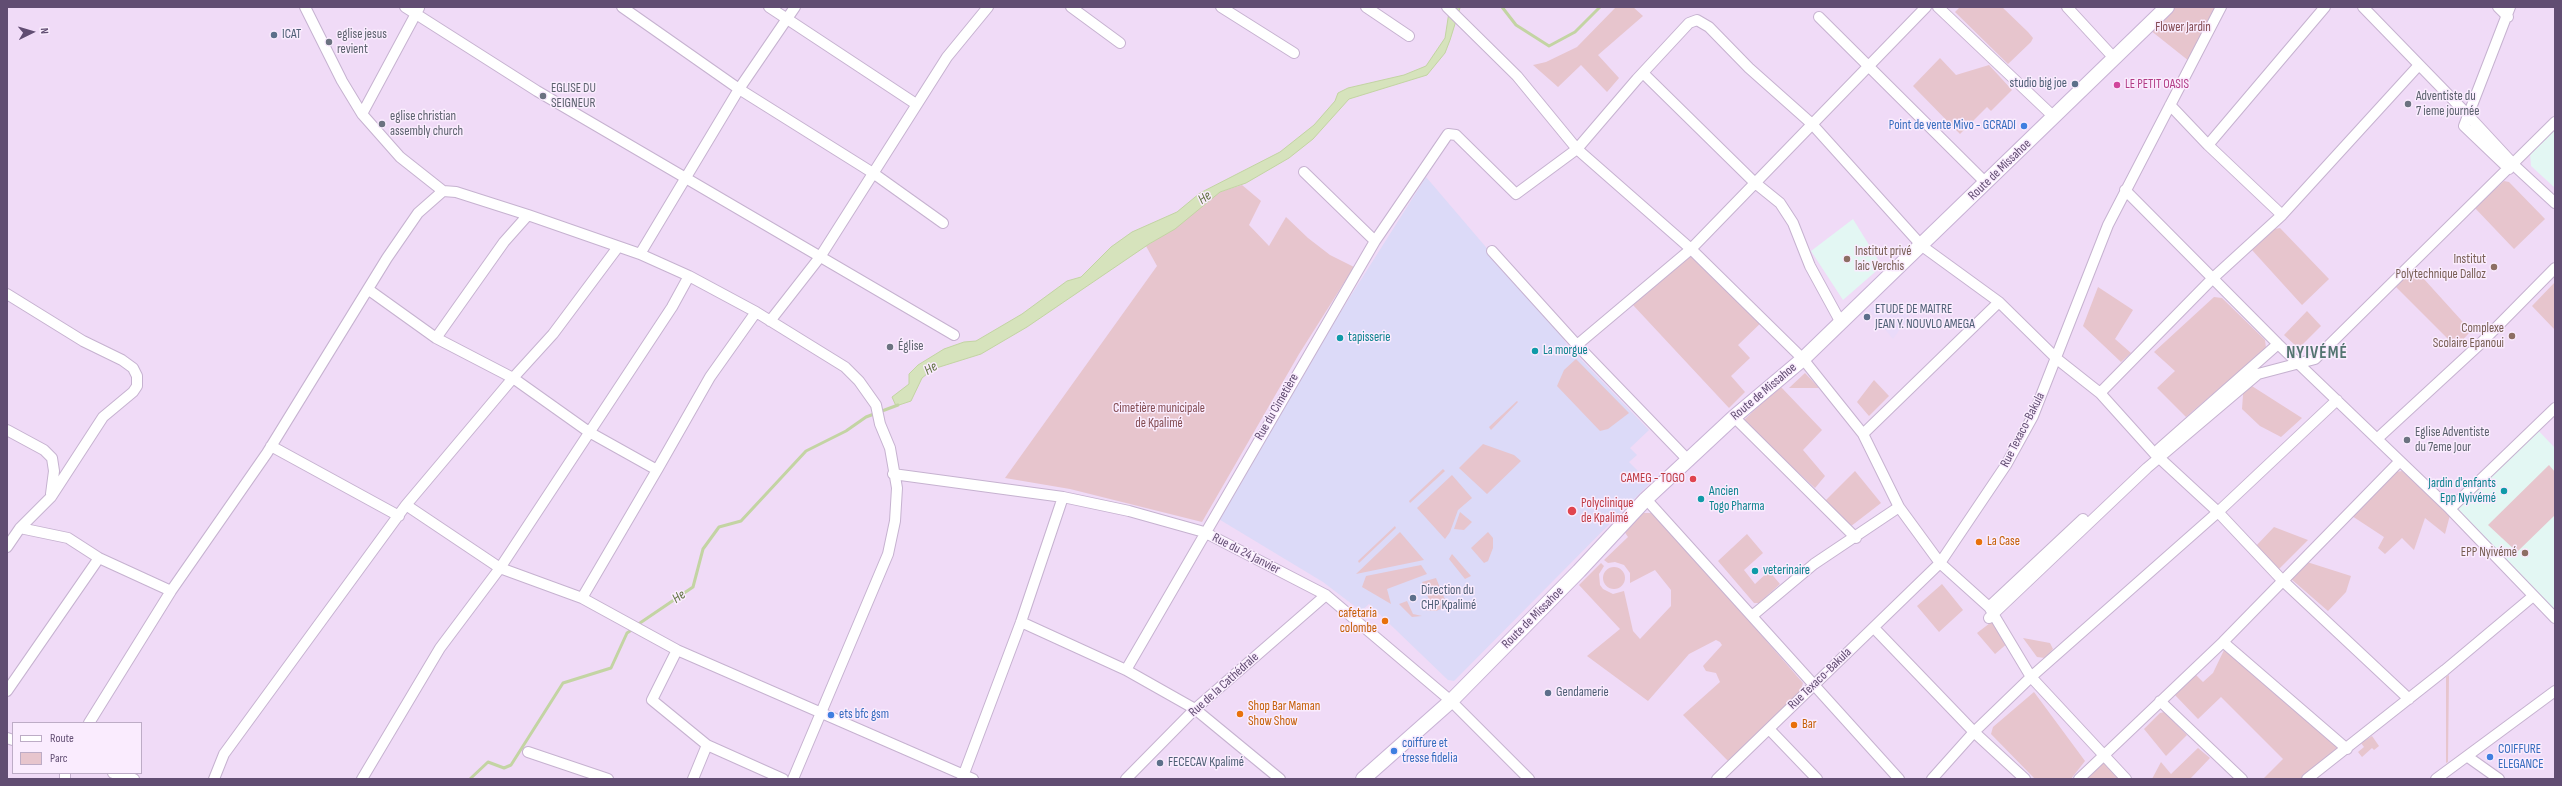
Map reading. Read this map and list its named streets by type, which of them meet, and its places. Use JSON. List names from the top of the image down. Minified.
{"streets":{"main road":["Route de Missahoe"],"street":["Rue du Cimetière","Rue Texaco-Bakula","Rue du 24 Janvier","Rue de la Cathédrale"]},"crossings":[["Route de Missahoe","Rue du 24 Janvier"],["Rue du Cimetière","Rue du 24 Janvier"],["Rue du 24 Janvier","Rue de la Cathédrale"]],"districts":["NYIVÉMÉ"],"water":["He"],"parks":["Flower Jardin","Cimetière municipale de Kpalimé"],"places":["ICAT","eglise jesus revient","studio big joe","LE PETIT OASIS","EGLISE DU SEIGNEUR","Adventiste du 7 ieme journée","eglise christian assembly church","Point de vente Mivo - GCRADI","Institut privé laic Verchis","Institut Polytechnique Dalloz","ETUDE DE MAITRE JEAN Y. NOUVLO AMEGA","Complexe Scolaire Epanoui","tapisserie","Église","La morgue","Eglise Adventiste du 7eme Jour","CAMEG - TOGO","Jardin d'enfants Epp Nyivémé","Ancien Togo Pharma","Polyclinique de Kpalimé","La Case","EPP Nyivémé","veterinaire","Direction du CHP Kpalimé","cafetaria colombe","Gendamerie","Shop Bar Maman Show Show","ets bfc gsm","Bar","coiffure et tresse fidelia","COIFFURE ELEGANCE","FECECAV Kpalimé"],"legend":["Route","Parc"],"north":"right"}
